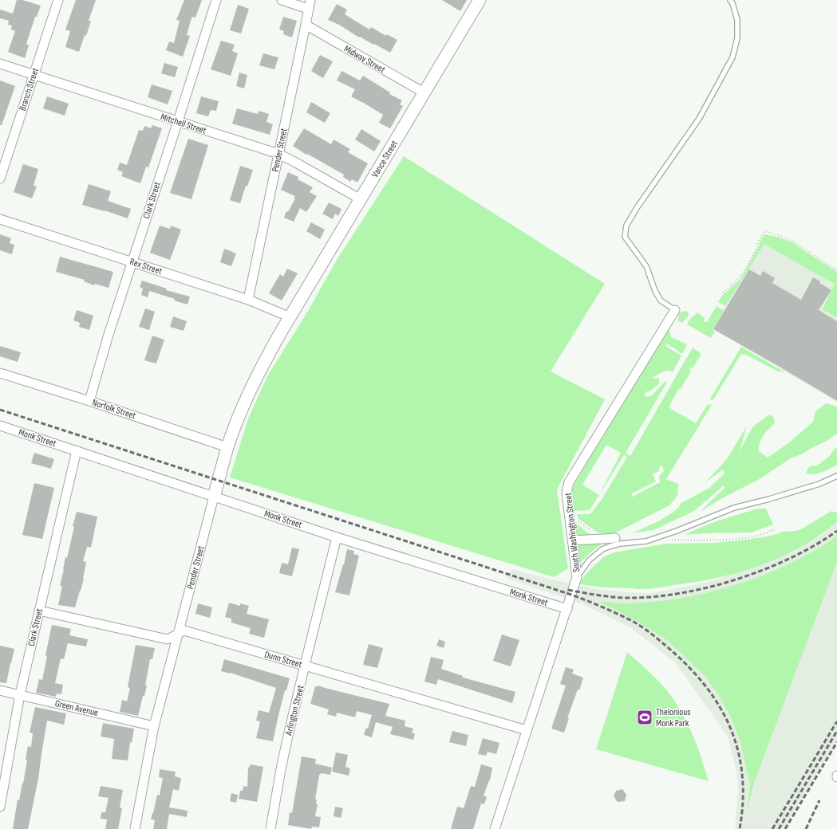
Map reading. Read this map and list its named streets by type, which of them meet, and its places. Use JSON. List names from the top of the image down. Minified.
{"streets":{"street":["Midway Street","Branch Street","Mitchell Street","Pender Street","Vance Street","Clark Street","Rex Street","Norfolk Street","Monk Street","South Washington Street","Dunn Street","Green Avenue","Arlington Street"]},"crossings":[["Midway Street","Pender Street"],["Midway Street","Vance Street"],["Branch Street","Mitchell Street"],["Mitchell Street","Pender Street"],["Mitchell Street","Vance Street"],["Mitchell Street","Clark Street"],["Pender Street","Vance Street"],["Pender Street","Rex Street"],["Pender Street","Norfolk Street"],["Pender Street","Monk Street"],["Pender Street","Dunn Street"],["Pender Street","Green Avenue"],["Vance Street","Rex Street"],["Clark Street","Rex Street"],["Clark Street","Norfolk Street"],["Clark Street","Monk Street"],["Clark Street","Dunn Street"],["Clark Street","Green Avenue"],["Monk Street","South Washington Street"],["Monk Street","Arlington Street"],["South Washington Street","Dunn Street"],["Dunn Street","Arlington Street"]],"places":{"sports":["Thelonious Monk Park"]}}
